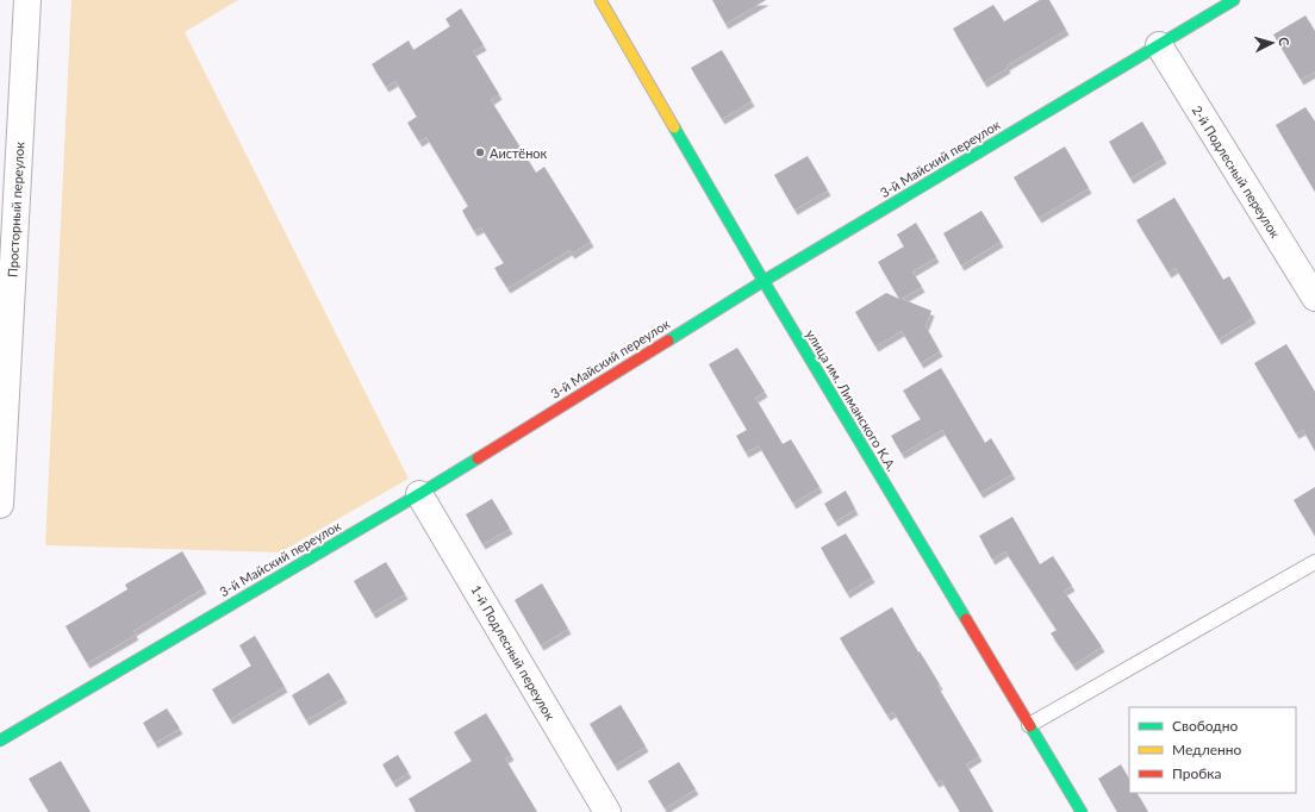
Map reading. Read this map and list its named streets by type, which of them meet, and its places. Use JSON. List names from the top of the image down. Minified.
{"streets":{"street":["3-й Майский переулок","2-й Подлесный переулок","Просторный переулок","улица им. Лиманского К.А.","1-й Подлесный переулок"]},"crossings":[["3-й Майский переулок","2-й Подлесный переулок"],["3-й Майский переулок","улица им. Лиманского К.А."],["3-й Майский переулок","1-й Подлесный переулок"]],"places":["Аистёнок"],"legend":["Свободно","Медленно","Пробка"],"north":"right"}
